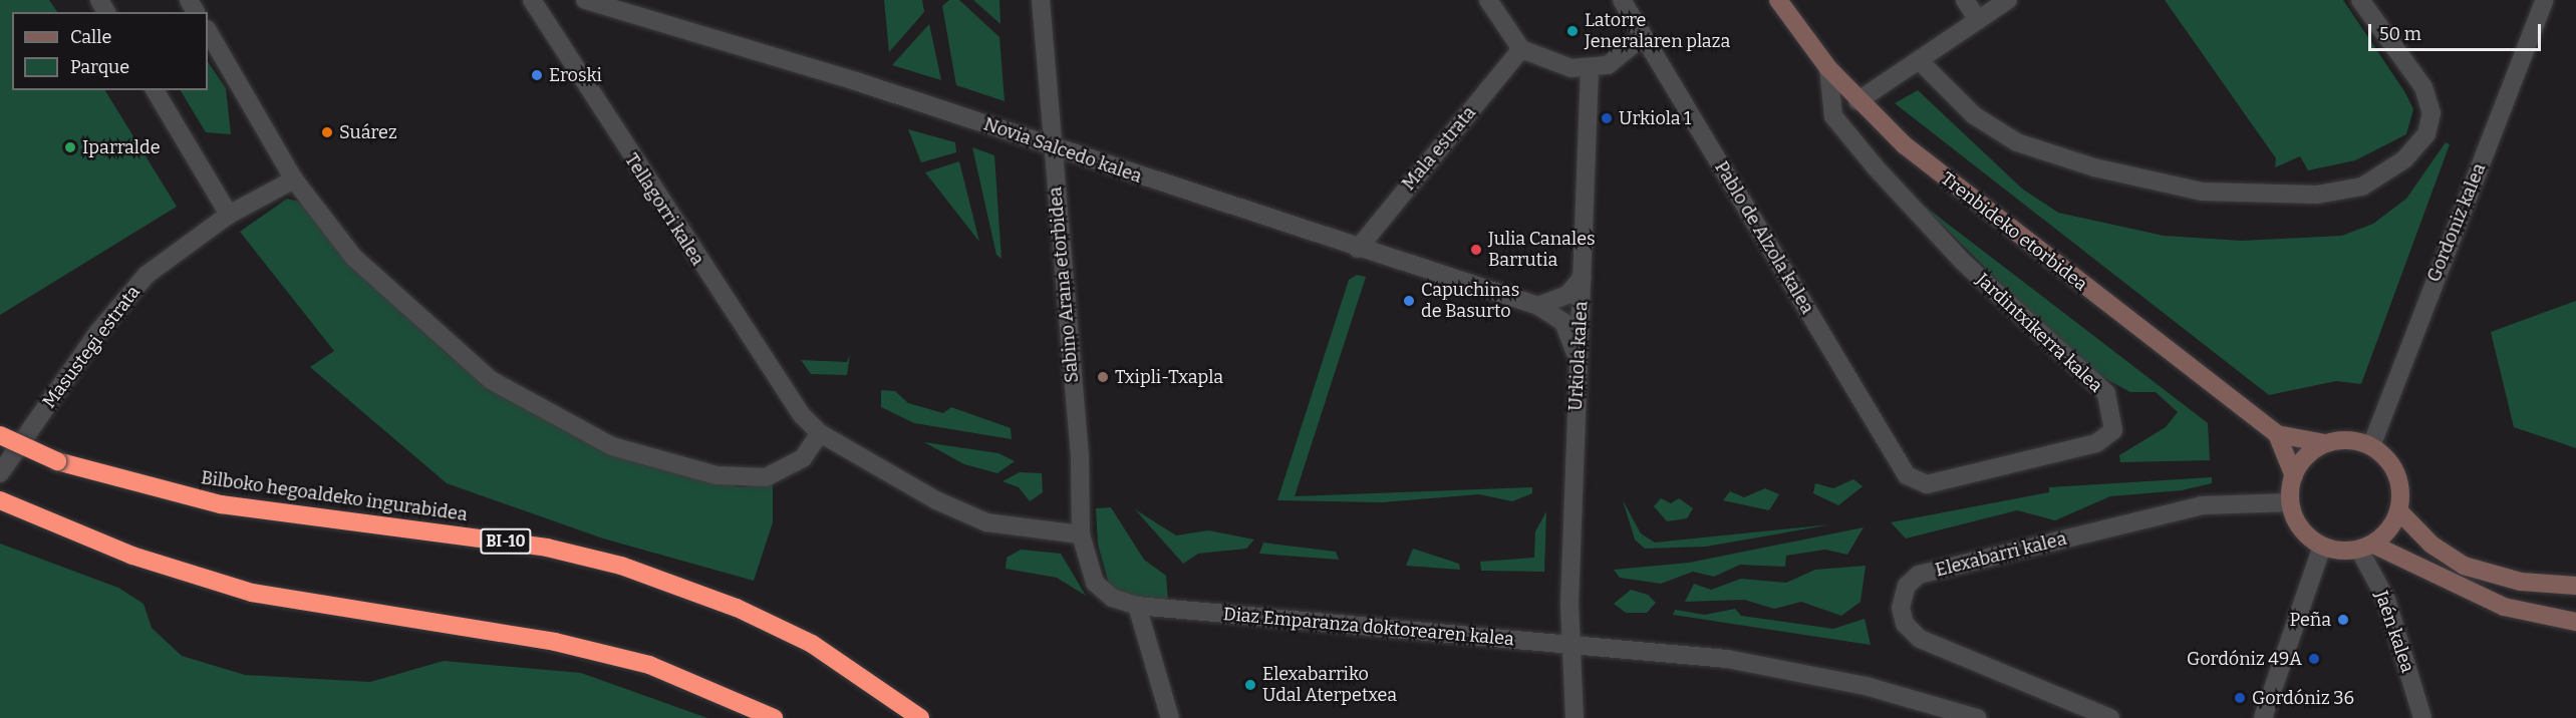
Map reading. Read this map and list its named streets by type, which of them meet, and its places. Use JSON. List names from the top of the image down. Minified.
{"streets":{"highway":["Bilboko hegoaldeko ingurabidea","BI-10"],"street":["Mala estrata","Novia Salcedo kalea","Tellagorri kalea","Gordoniz kalea","Trenbideko etorbidea","Pablo de Alzola kalea","Sabino Arana etorbidea","Jardintxikerra kalea","Masustegi estrata","Urkiola kalea","Elexabarri kalea","Diaz Emparanza doktorearen kalea","Jaén kalea"]},"crossings":[["Mala estrata","Novia Salcedo kalea"],["Novia Salcedo kalea","Sabino Arana etorbidea"],["Novia Salcedo kalea","Urkiola kalea"],["Gordoniz kalea","Elexabarri kalea"],["Gordoniz kalea","Jaén kalea"],["Trenbideko etorbidea","Jardintxikerra kalea"],["Pablo de Alzola kalea","Jardintxikerra kalea"],["Sabino Arana etorbidea","Diaz Emparanza doktorearen kalea"],["Urkiola kalea","Diaz Emparanza doktorearen kalea"],["Elexabarri kalea","Jaén kalea"]],"places":["Latorre Jeneralaren plaza","Eroski","Urkiola 1","Suárez","Iparralde","Julia Canales Barrutia","Capuchinas de Basurto","Txipli-Txapla","Peña","Gordóniz 49A","Elexabarriko Udal Aterpetxea","Gordóniz 36"],"legend":["Calle","Parque"],"scale_bar":"50 m"}
